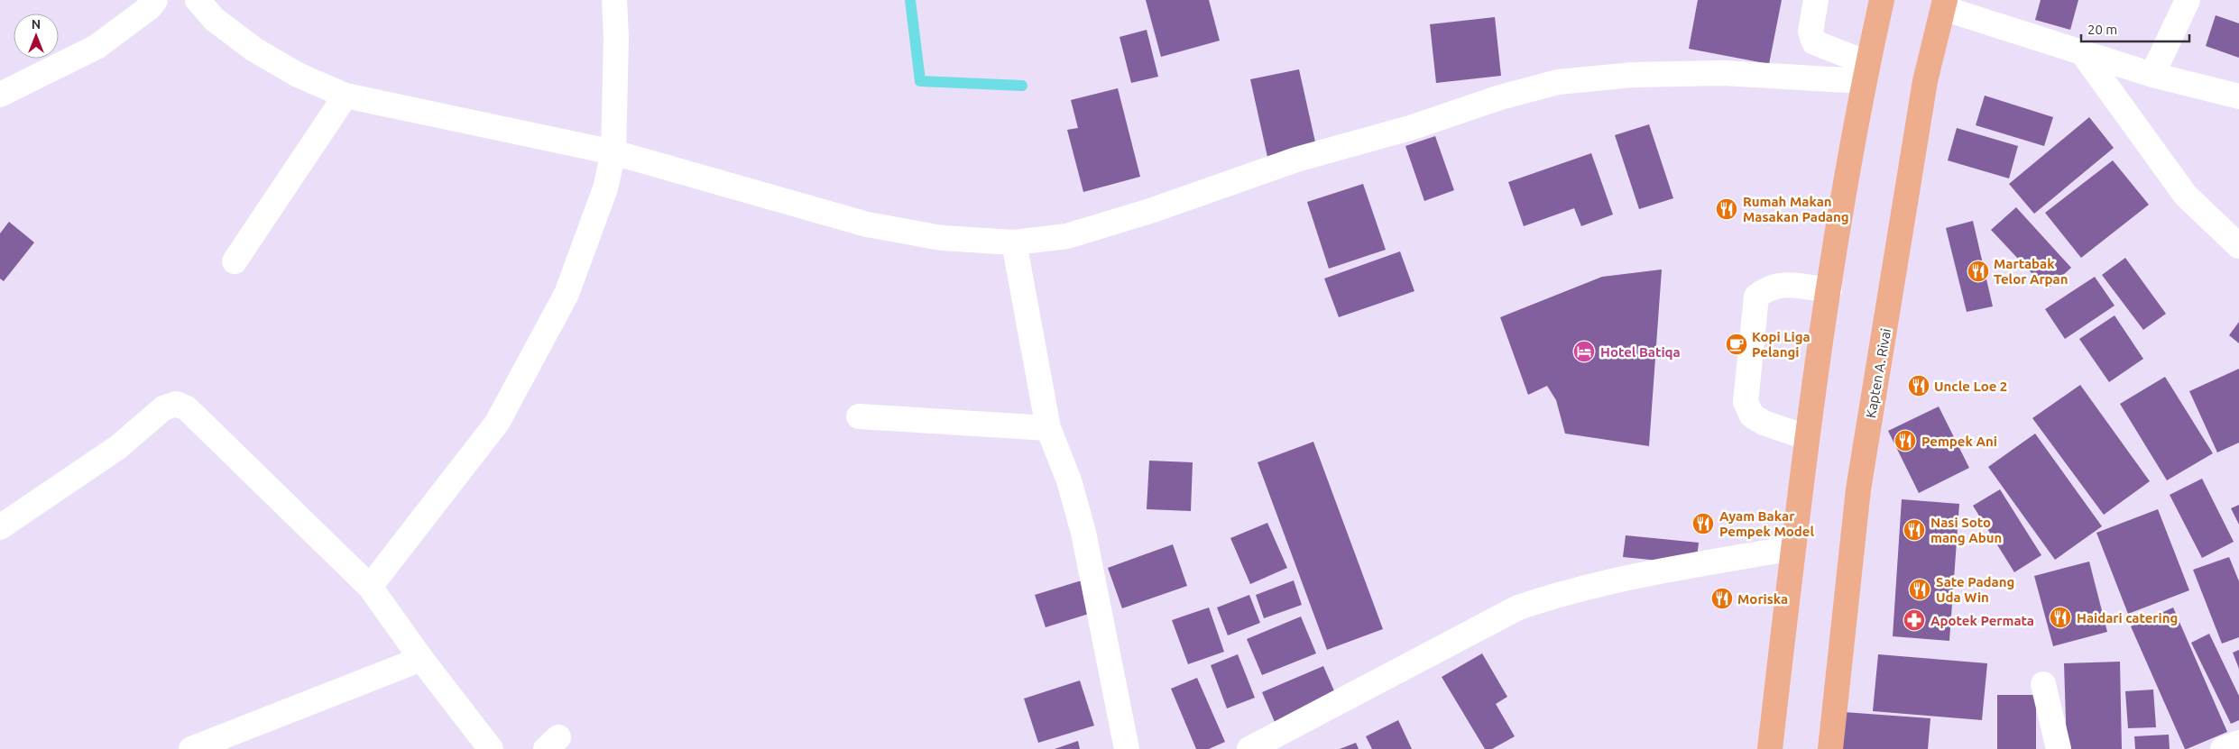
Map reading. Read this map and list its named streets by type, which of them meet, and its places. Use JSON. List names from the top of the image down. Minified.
{"streets":{"main road":["Kapten A. Rivai"]},"places":{"restaurant":["Rumah Makan Masakan Padang","Martabak Telor Arpan","Uncle Loe 2","Pempek Ani","Ayam Bakar Pempek Model","Nasi Soto mang Abun","Sate Padang Uda Win","Moriska","Haidari catering"],"cafe":["Kopi Liga Pelangi"],"hotel":["Hotel Batiqa"],"pharmacy":["Apotek Permata"]},"scale_bar":"20 m","north":"top"}
